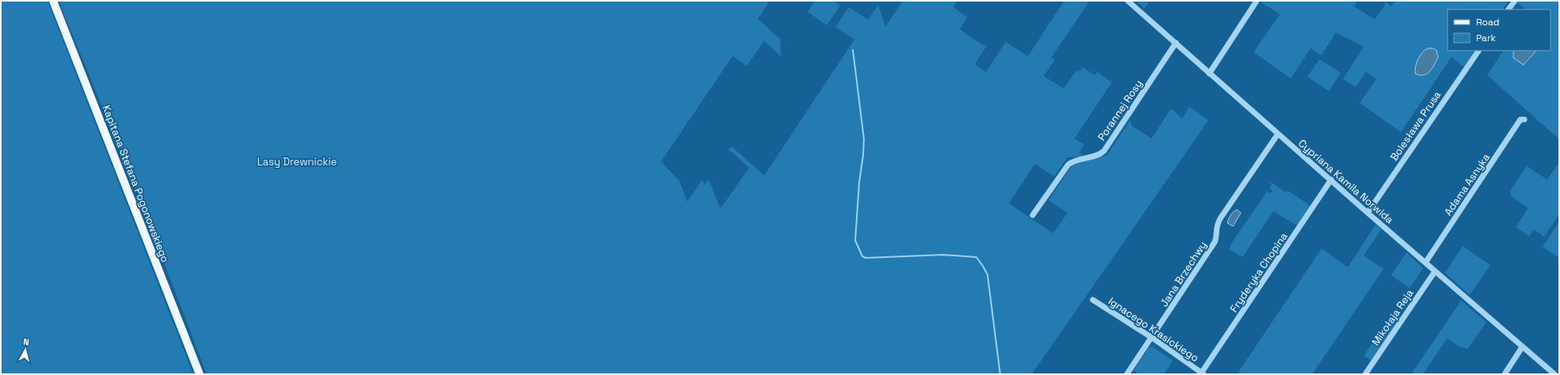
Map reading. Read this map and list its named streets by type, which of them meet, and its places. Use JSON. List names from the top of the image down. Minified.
{"streets":{"main road":["Kapitana Stefana Pogonowskiego"],"street":["Porannej Rosy","Bolesława Prusa","Cypriana Kamila Norwida","Adama Asnyka","Fryderyka Chopina","Jana Brzechwy","Mikołaja Reja","Ignacego Krasickiego"]},"crossings":[["Porannej Rosy","Cypriana Kamila Norwida"],["Bolesława Prusa","Cypriana Kamila Norwida"],["Cypriana Kamila Norwida","Adama Asnyka"],["Cypriana Kamila Norwida","Fryderyka Chopina"],["Cypriana Kamila Norwida","Jana Brzechwy"],["Cypriana Kamila Norwida","Mikołaja Reja"],["Fryderyka Chopina","Ignacego Krasickiego"],["Jana Brzechwy","Ignacego Krasickiego"]],"parks":["Lasy Drewnickie"],"legend":["Road","Park"],"north":"top"}
